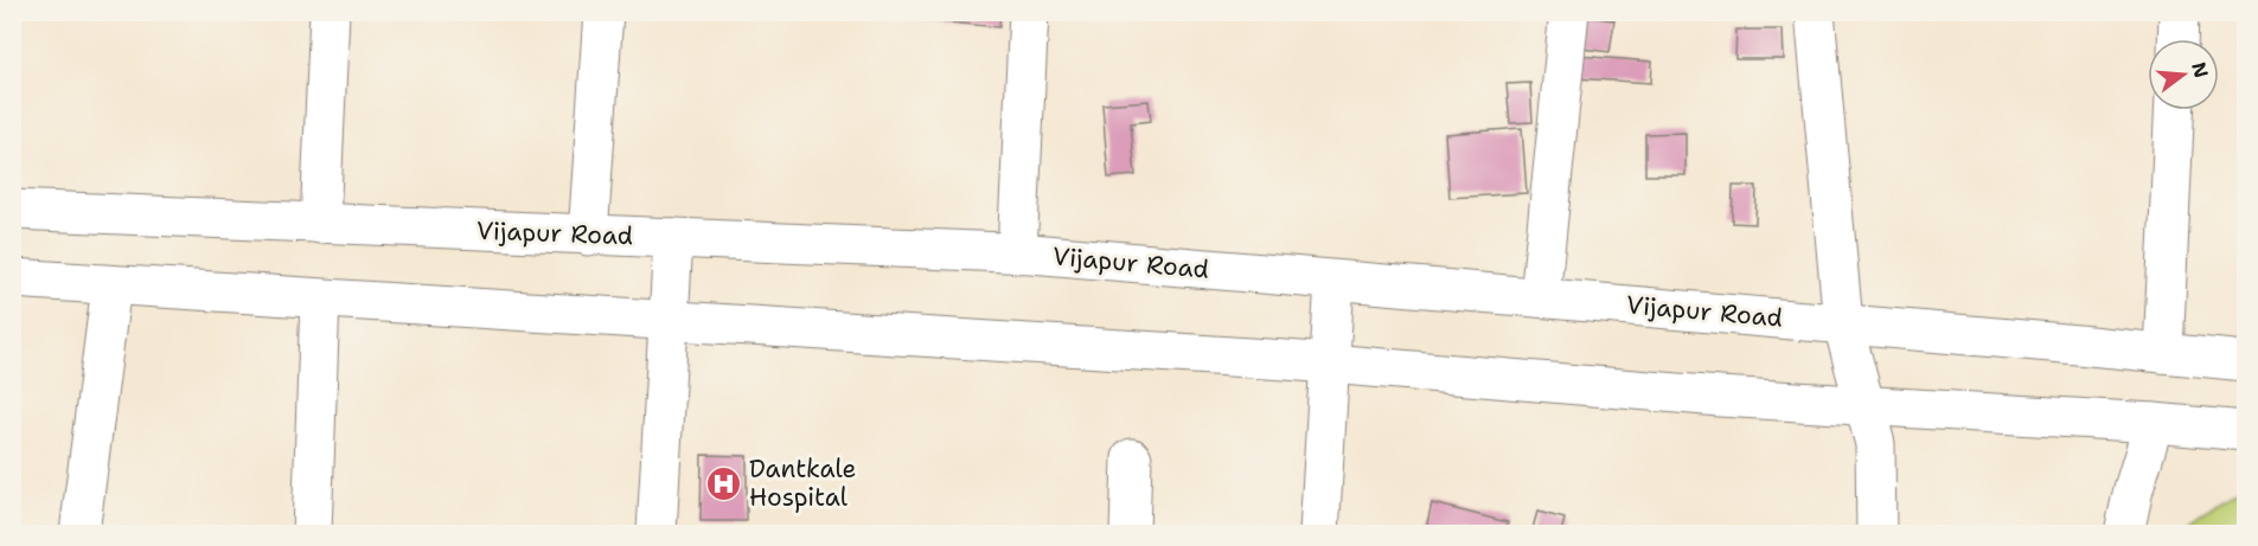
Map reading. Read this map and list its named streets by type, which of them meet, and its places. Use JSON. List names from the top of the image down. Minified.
{"streets":{"main road":["Vijapur Road"]},"places":{"hospital":["Dantkale Hospital"]},"north":"right"}
